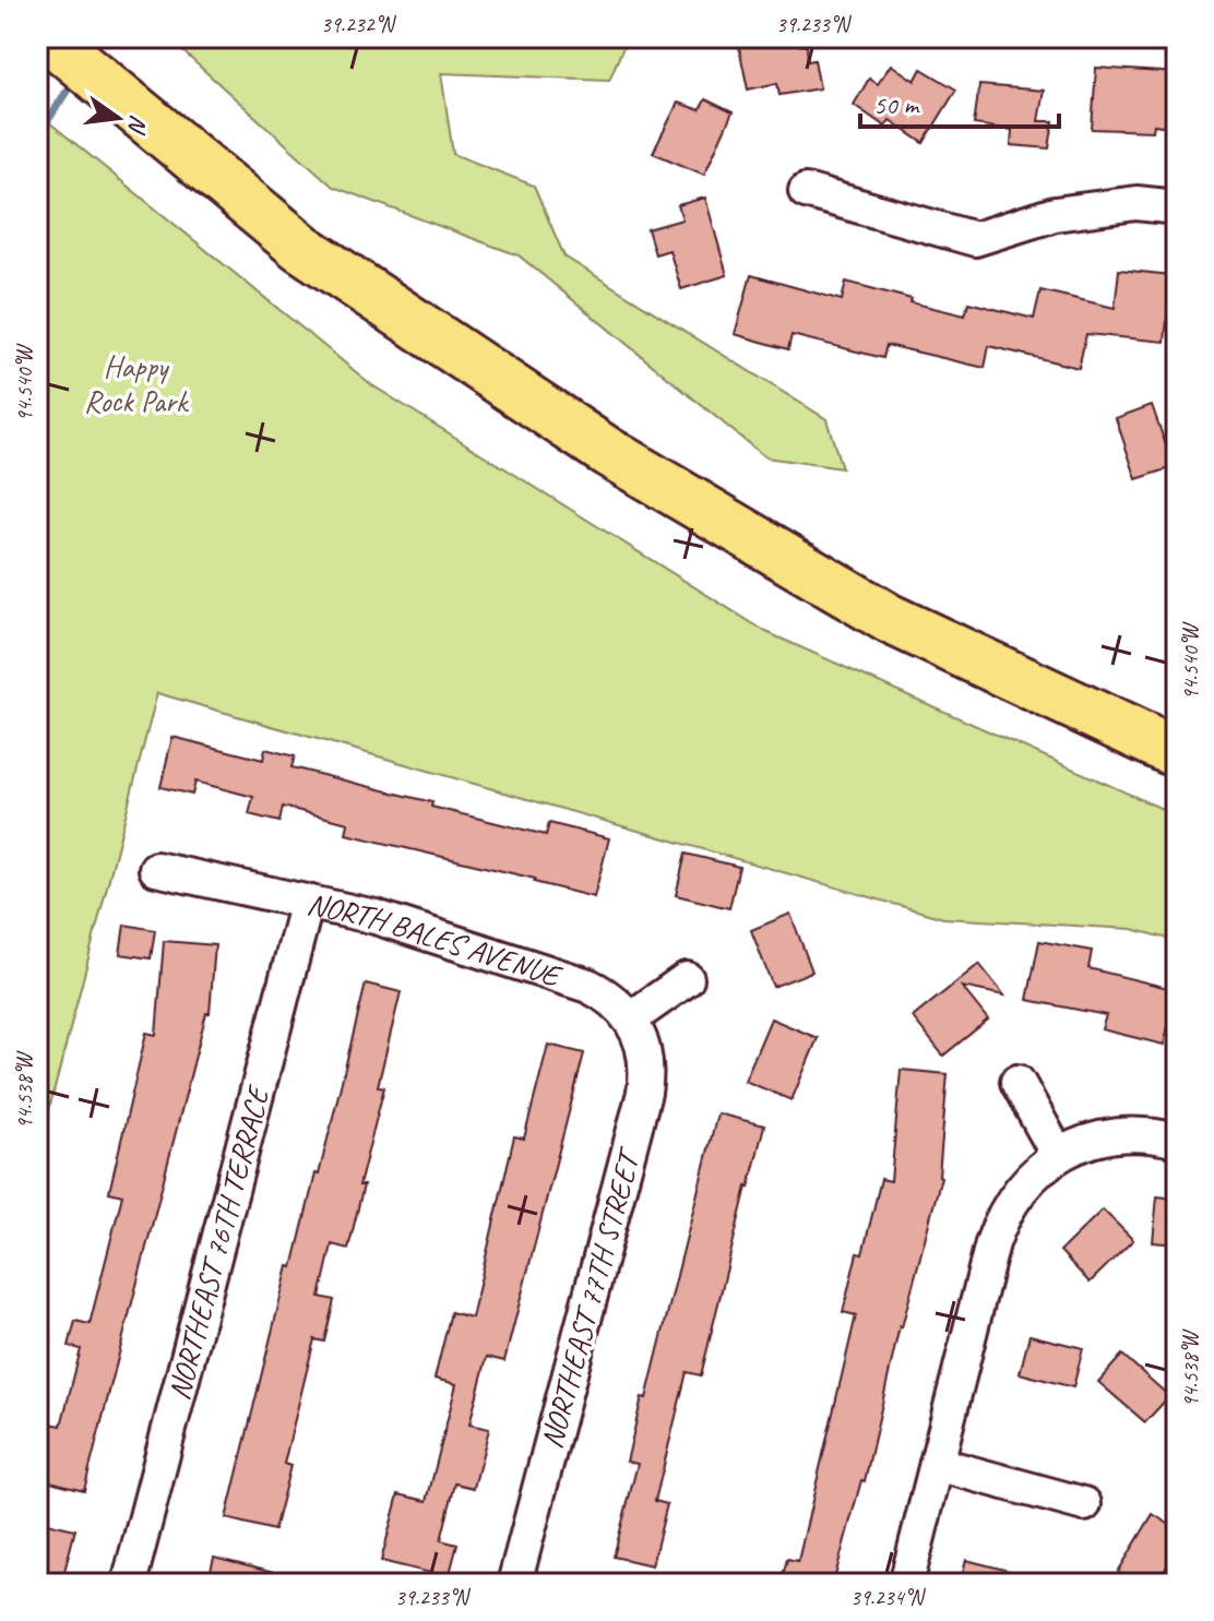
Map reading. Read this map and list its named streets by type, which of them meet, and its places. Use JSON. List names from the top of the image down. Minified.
{"streets":{"street":["NORTH BALES AVENUE","NORTHEAST 76TH TERRACE","NORTHEAST 77TH STREET"]},"crossings":[["NORTH BALES AVENUE","NORTHEAST 76TH TERRACE"],["NORTH BALES AVENUE","NORTHEAST 77TH STREET"]],"parks":["Happy Rock Park"],"scale_bar":"50 m","north":"right","coordinates":["39.232°N","39.233°N","94.540°W","94.538°W","39.234°N"]}
